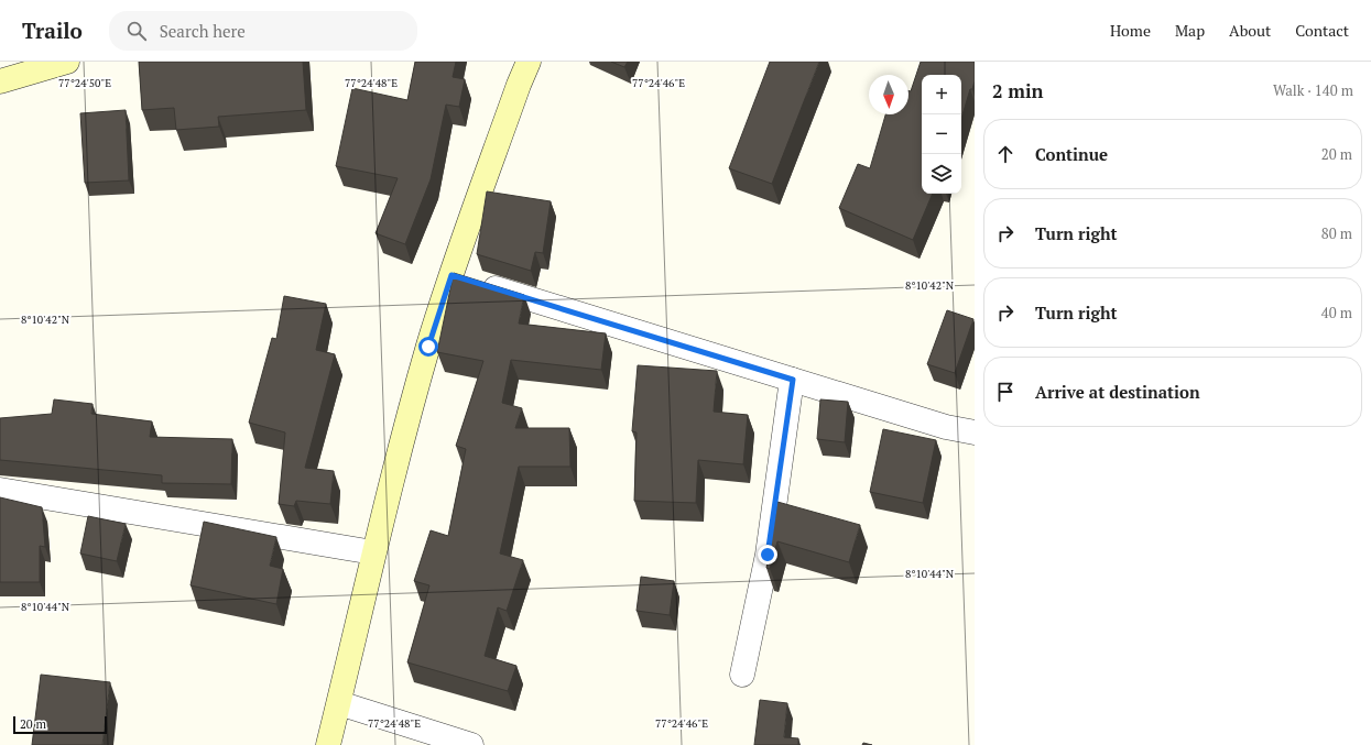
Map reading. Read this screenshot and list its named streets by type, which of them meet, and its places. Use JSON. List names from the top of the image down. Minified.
{"scale_bar":"20 m","north":"bottom","page":{"header":"Trailo","search":"Search here","nav":["Home","Map","About","Contact"],"heading":["2 min","Walk · 140 m"],"map_buttons":["+","−"],"list":[["Continue","20 m"],["Turn right","80 m"],["Turn right","40 m"],"Arrive at destination"],"scale":"20 m"},"coordinates":["77°24'50\"E","77°24'48\"E","77°24'46\"E","8°10'42\"N","8°10'44\"N"]}
